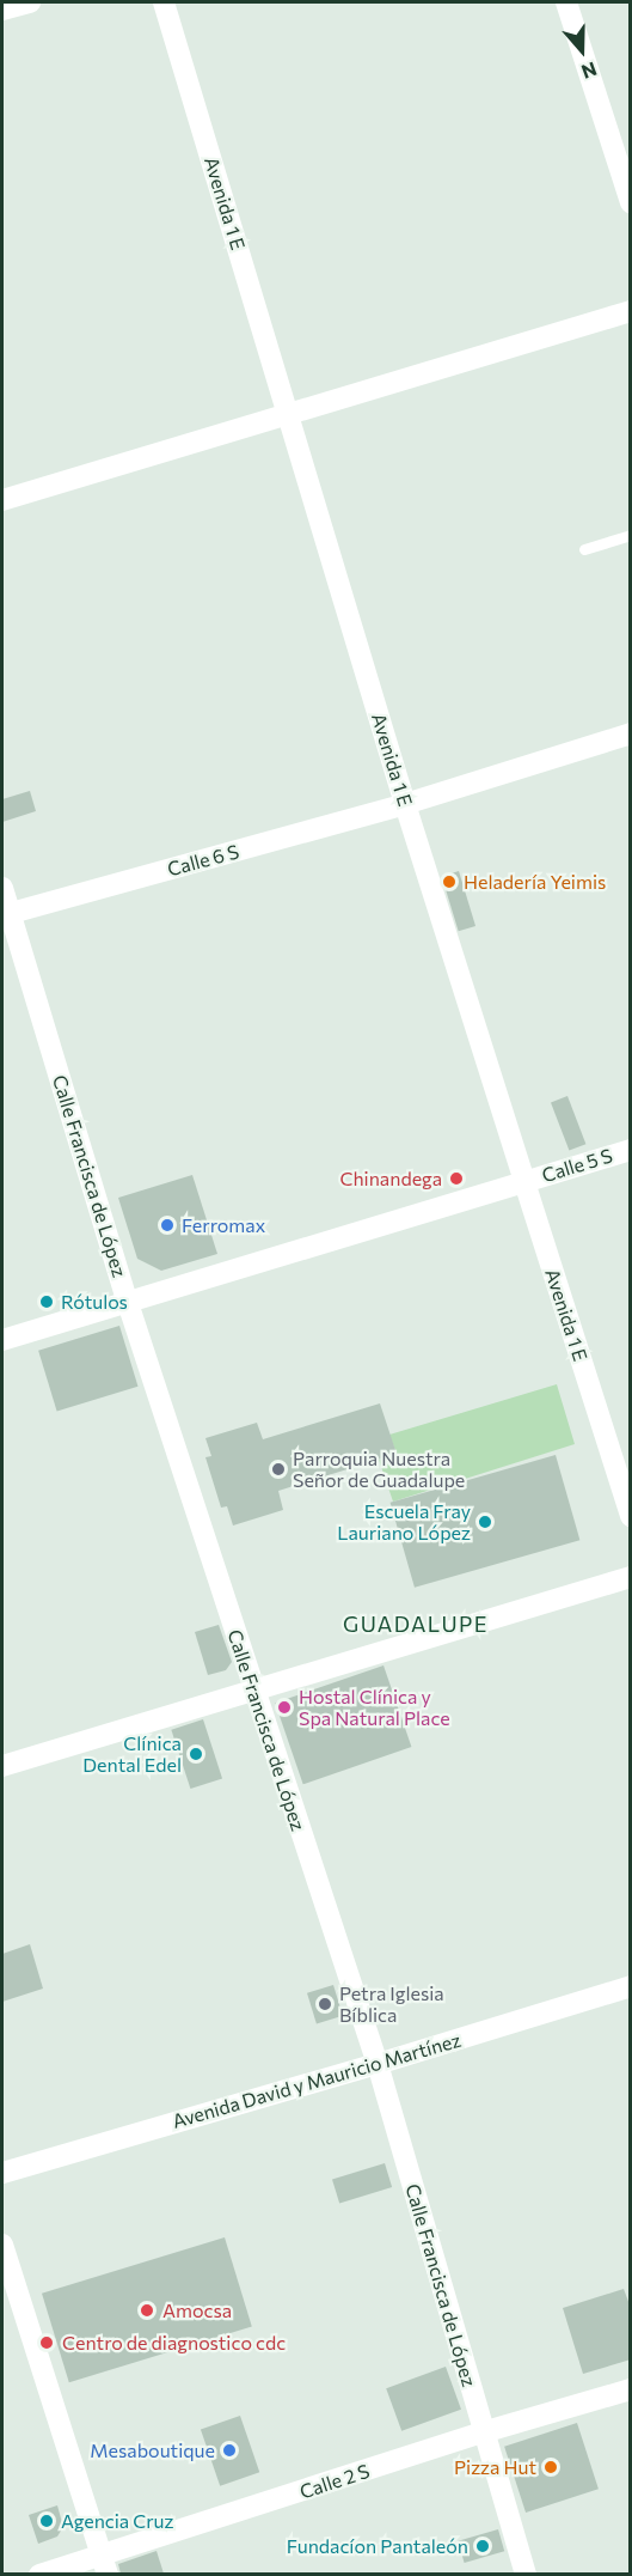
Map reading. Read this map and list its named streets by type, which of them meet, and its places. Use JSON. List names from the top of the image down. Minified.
{"streets":{"street":["Avenida 1 E","Calle 6 S","Calle 5 S","Calle Francisca de López","Avenida David y Mauricio Martínez","Calle 2 S"]},"crossings":[["Avenida 1 E","Calle 6 S"],["Avenida 1 E","Calle 5 S"],["Calle 6 S","Calle Francisca de López"],["Calle 5 S","Calle Francisca de López"],["Calle Francisca de López","Avenida David y Mauricio Martínez"],["Calle Francisca de López","Calle 2 S"]],"districts":["GUADALUPE"],"places":["Heladería Yeimis","Chinandega","Ferromax","Rótulos","Parroquia Nuestra Señor de Guadalupe","Escuela Fray Lauriano López","Hostal Clínica y Spa Natural Place","Clínica Dental Edel","Petra Iglesia Bíblica","Amocsa","Centro de diagnostico cdc","Mesaboutique","Pizza Hut","Agencia Cruz","Fundacíon Pantaleón"],"north":"bottom"}
